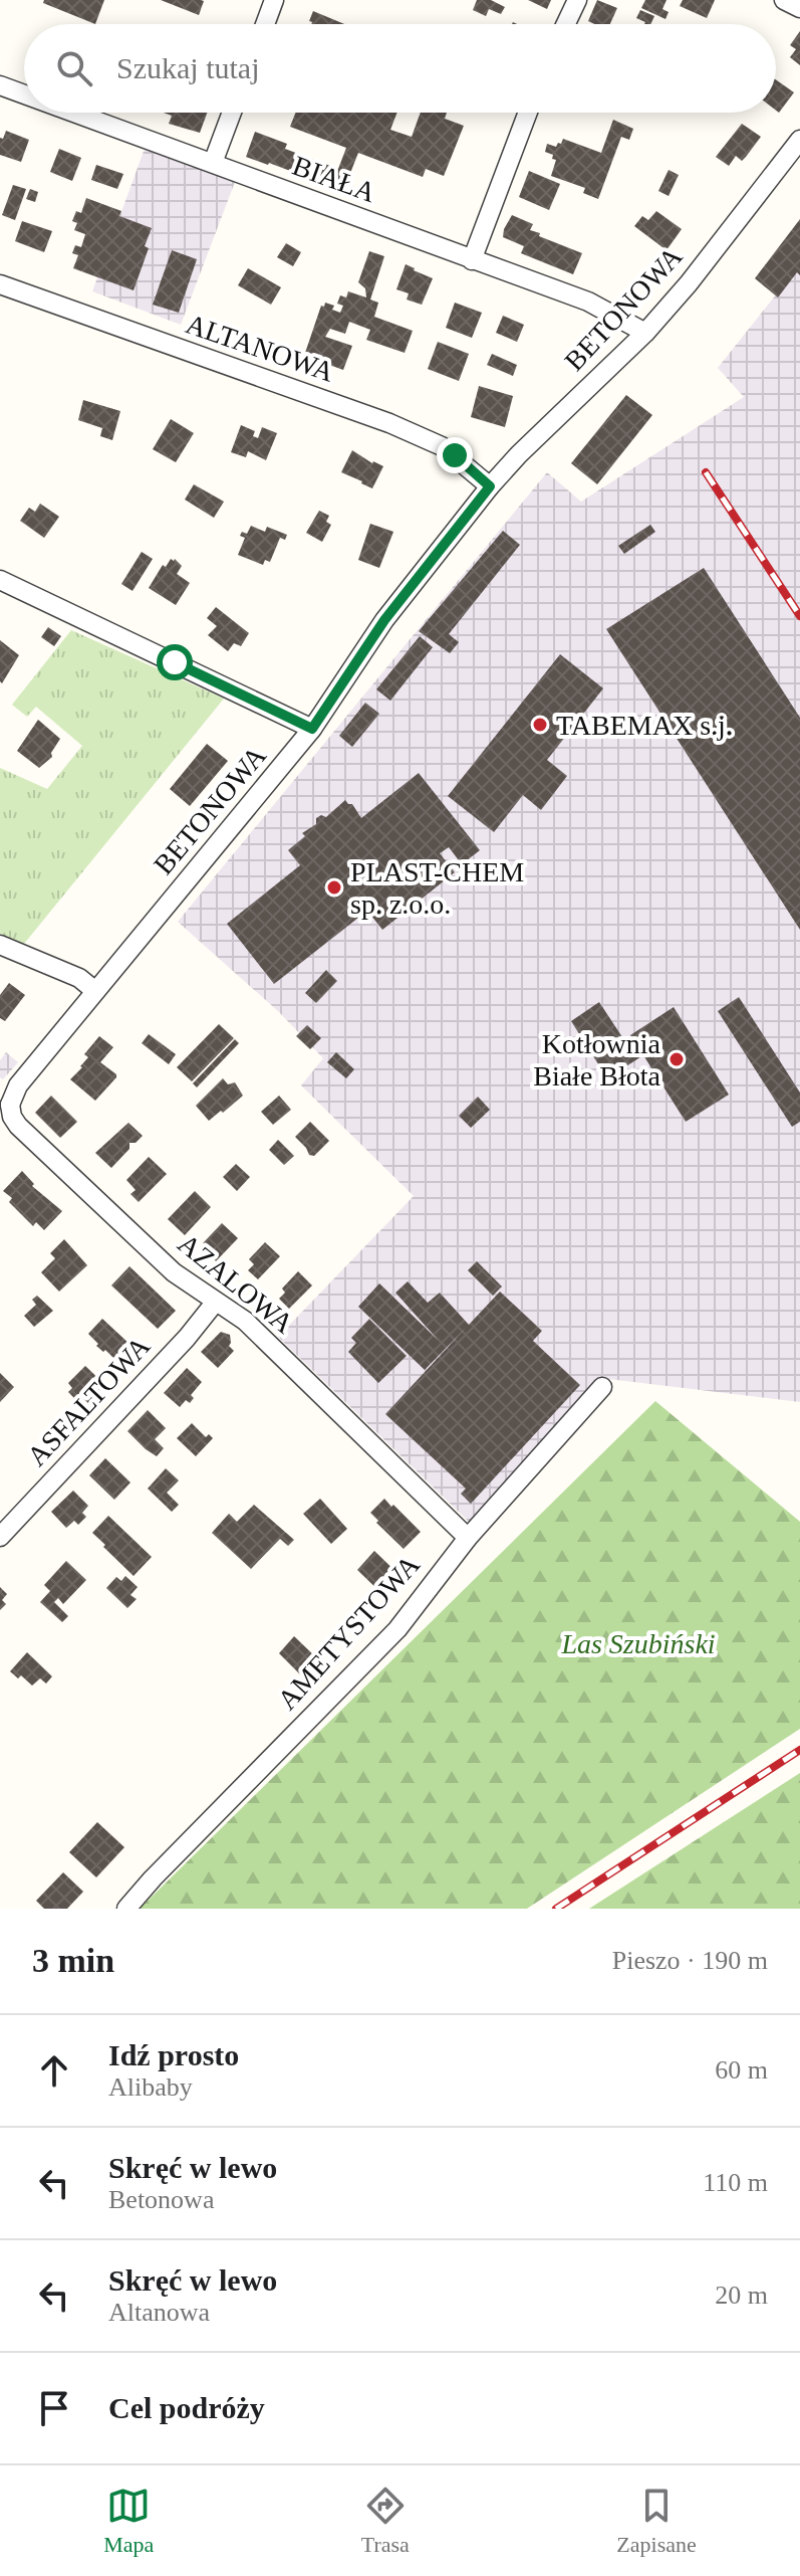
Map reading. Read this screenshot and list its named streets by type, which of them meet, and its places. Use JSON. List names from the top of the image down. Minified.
{"streets":{"street":["BIAŁA","BETONOWA","ALTANOWA","AZALOWA","ASFALTOWA","AMETYSTOWA"]},"crossings":[["BIAŁA","BETONOWA"],["BETONOWA","ALTANOWA"],["BETONOWA","AZALOWA"],["AZALOWA","ASFALTOWA"],["AZALOWA","AMETYSTOWA"]],"parks":["Las Szubiński"],"places":["TABEMAX s.j.","PLAST-CHEM sp. z.o.o.","Kotłownia Białe Błota"],"page":{"search":"Szukaj tutaj","heading":["3 min","Pieszo · 190 m"],"list":[["Idź prosto","Alibaby","60 m"],["Skręć w lewo","Betonowa","110 m"],["Skręć w lewo","Altanowa","20 m"],"Cel podróży"],"nav":["Mapa","Trasa","Zapisane"]}}
